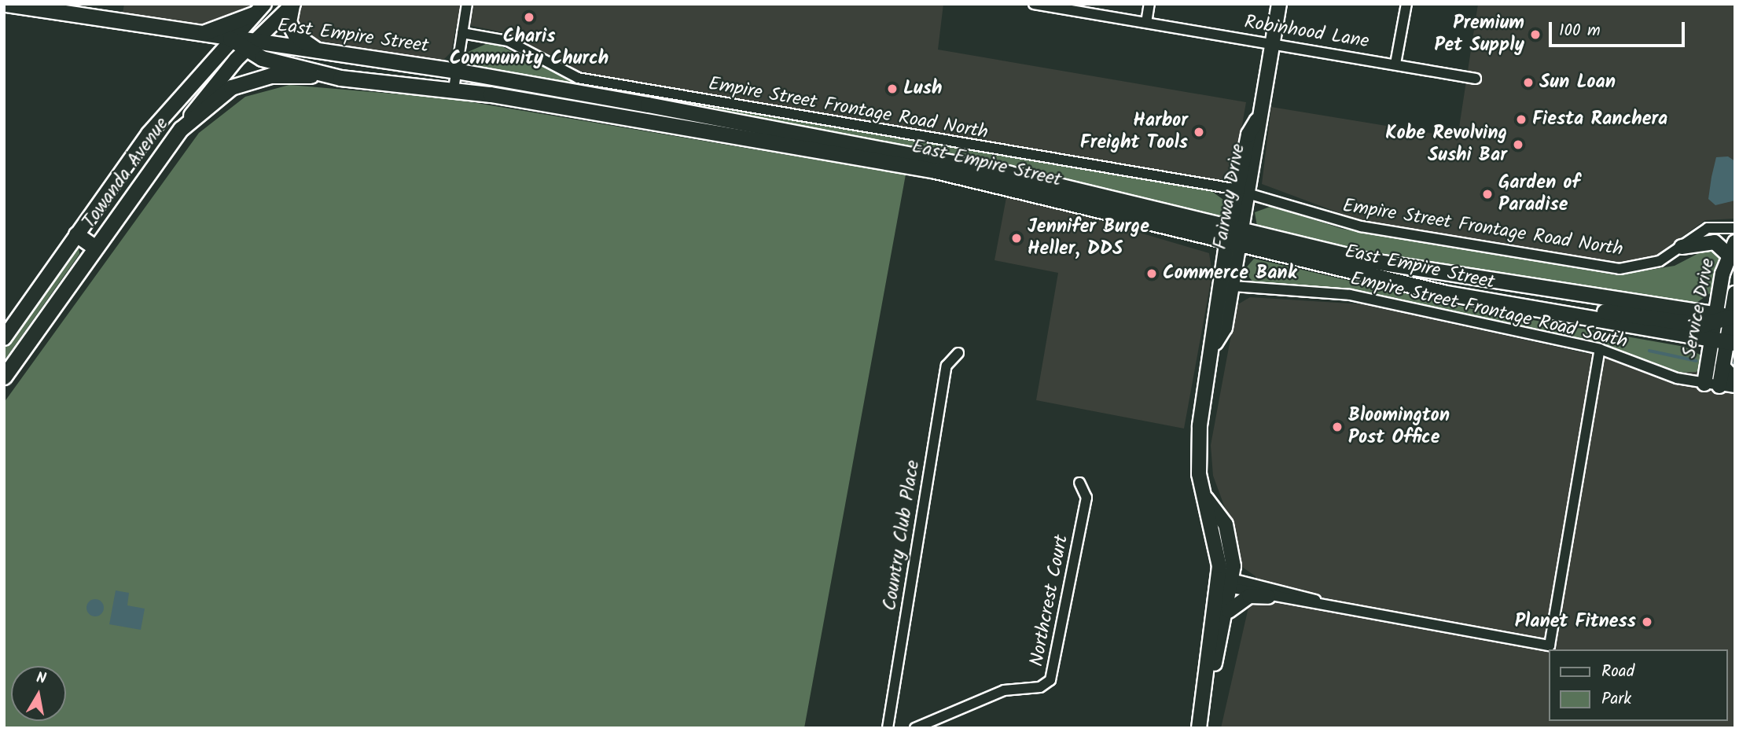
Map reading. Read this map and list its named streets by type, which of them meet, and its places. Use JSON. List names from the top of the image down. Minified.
{"streets":{"main road":["East Empire Street","Towanda Avenue","Fairway Drive","Service Drive"],"street":["Robinhood Lane","Empire Street Frontage Road North","Empire Street Frontage Road South","Country Club Place","Northcrest Court"]},"crossings":[["Robinhood Lane","Fairway Drive"],["East Empire Street","Towanda Avenue"],["East Empire Street","Fairway Drive"],["East Empire Street","Service Drive"],["Empire Street Frontage Road North","Fairway Drive"],["Fairway Drive","Empire Street Frontage Road South"],["Service Drive","Empire Street Frontage Road South"]],"places":["Charis Community Church","Premium Pet Supply","Sun Loan","Lush","Fiesta Ranchera","Harbor Freight Tools","Kobe Revolving Sushi Bar","Garden of Paradise","Jennifer Burge Heller, DDS","Commerce Bank","Bloomington Post Office","Planet Fitness"],"legend":["Road","Park"],"scale_bar":"100 m","north":"top"}
